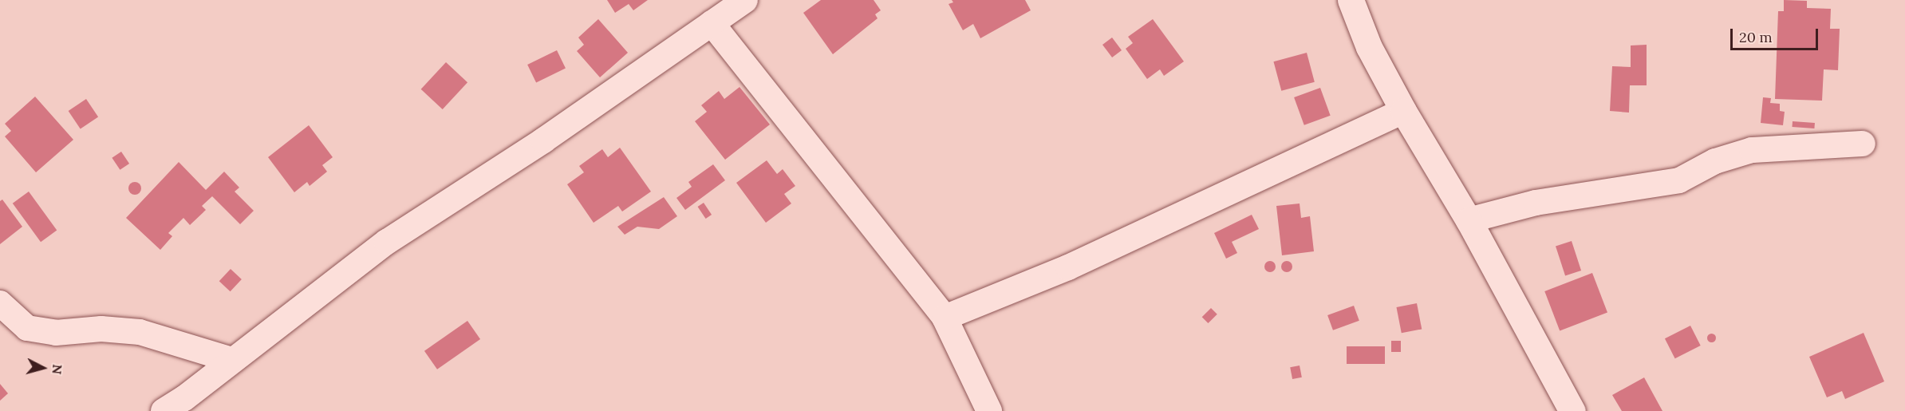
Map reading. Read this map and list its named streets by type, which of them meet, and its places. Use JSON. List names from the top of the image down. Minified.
{"scale_bar":"20 m","north":"right"}
